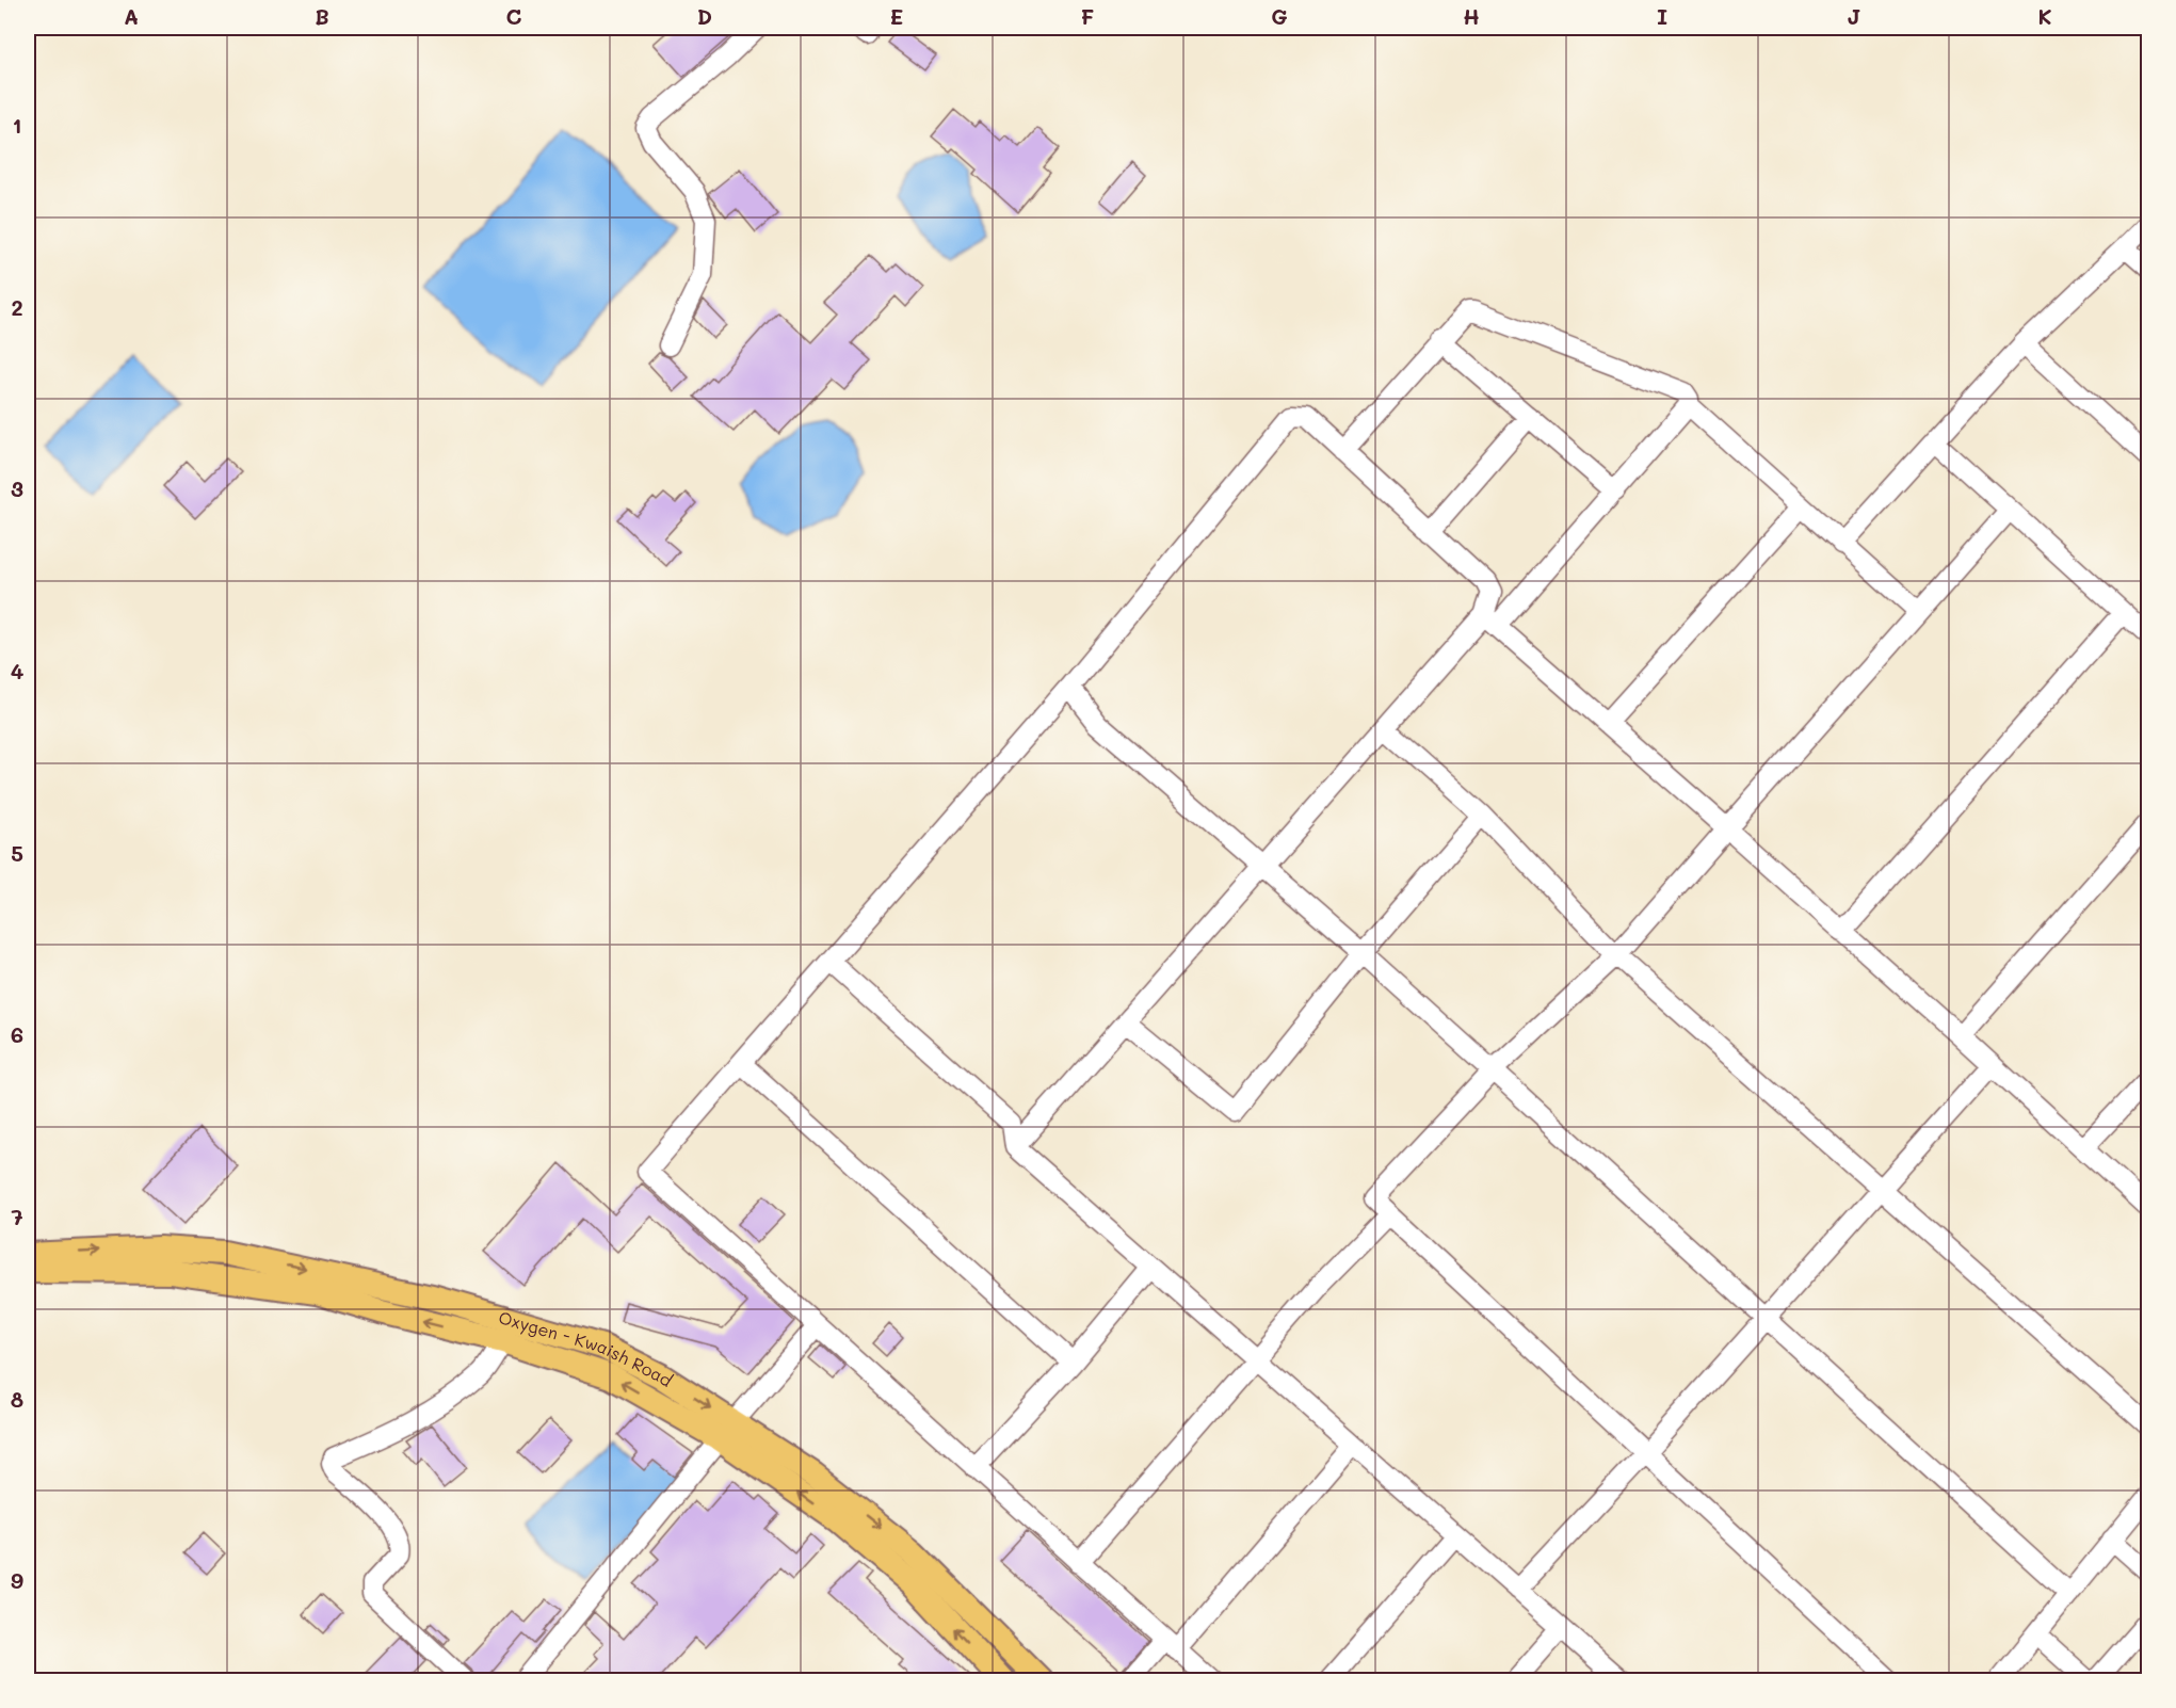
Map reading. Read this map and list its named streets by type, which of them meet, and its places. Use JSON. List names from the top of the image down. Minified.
{"streets":{"main road":["Oxygen - Kwaish Road"]},"grid":{"columns":["A","B","C","D","E","F","G","H","I","J","K"],"rows":["1","2","3","4","5","6","7","8","9"]}}
